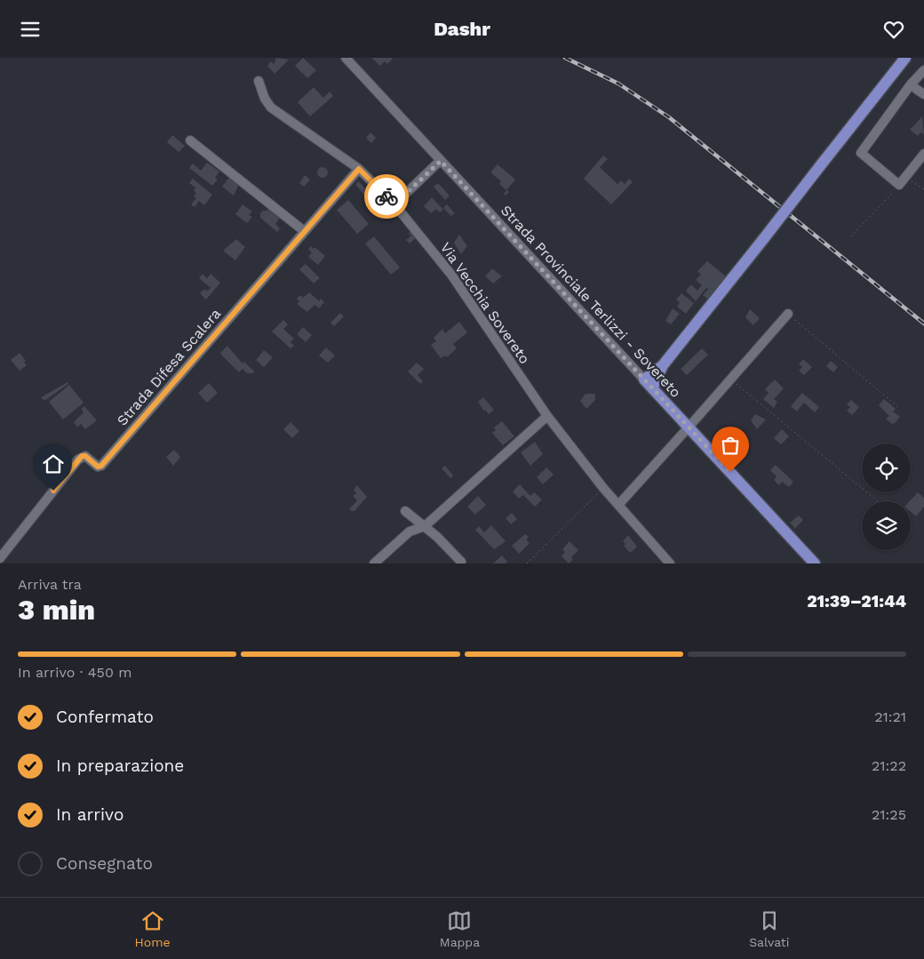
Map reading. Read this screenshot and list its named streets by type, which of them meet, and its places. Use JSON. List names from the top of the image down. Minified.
{"streets":{"main road":["Strada Provinciale Terlizzi - Sovereto"],"street":["Via Vecchia Sovereto","Strada Difesa Scalera"]},"crossings":[["Via Vecchia Sovereto","Strada Difesa Scalera"]],"page":{"header":"Dashr","heading":["3 min","Arriva tra","21:39–21:44"],"bar":"In arrivo · 450 m","list":[["Confermato","21:21"],["In preparazione","21:22"],["In arrivo","21:25"],"Consegnato"],"tabs":["Home","Mappa","Salvati"]}}
